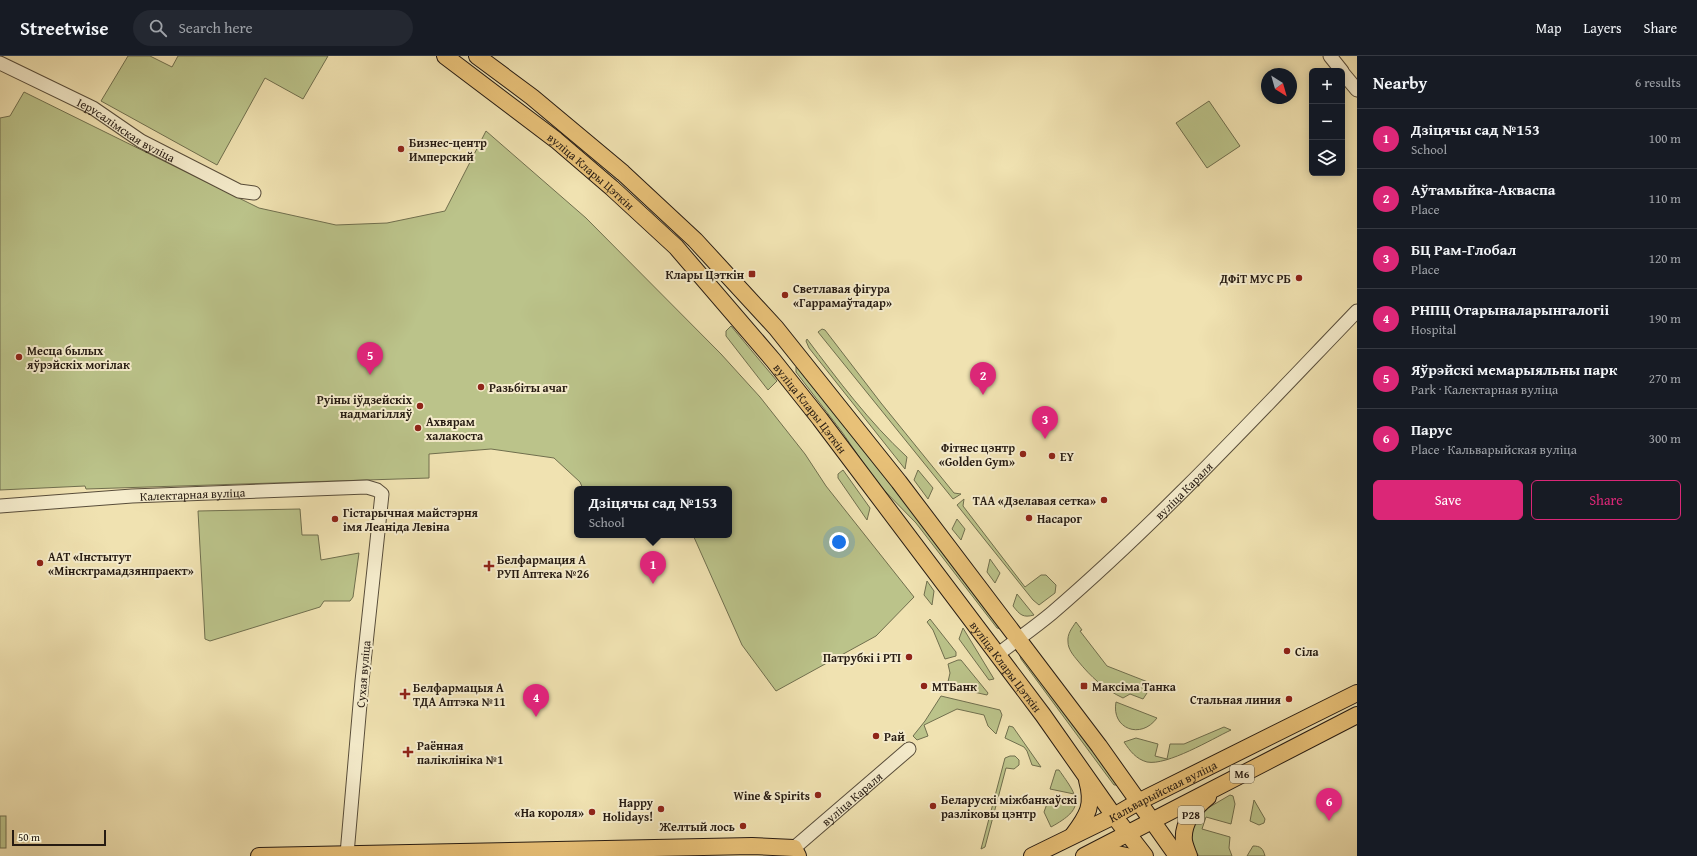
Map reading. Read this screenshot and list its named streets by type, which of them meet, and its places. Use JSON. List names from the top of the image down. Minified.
{"streets":{"main road":["вуліца Клары Цэткін","вуліца Караля","М6","Кальварыйская вуліца","Р28"],"street":["Іерусалімская вуліца","Калектарная вуліца","Сухая вуліца"]},"crossings":[["вуліца Клары Цэткін","вуліца Караля"],["вуліца Клары Цэткін","Кальварыйская вуліца"],["вуліца Караля","Сухая вуліца"],["Калектарная вуліца","Сухая вуліца"],["Кальварыйская вуліца","Р28"]],"places":{"other":["Бизнес-центр Имперский","ДФіТ МУС РБ","Светлавая фігура «Гаррамаўтадар»","Месца былых яўрэйскіх могілак","Разьбіты ачаг","Руіны іўдзейскіх надмагілляў","Ахвярам халакоста","Фітнес цэнтр «Golden Gym»","EY","ТАА «Дзелавая сетка»","Насарог","Гістарычная майстэрня імя Леаніда Левіна","ААТ «Інстытут «Мінскграмадзянпраект»","Сіла","Патрубкі і РТІ","МТБанк","Стальная линия","Рай","Wine & Spirits","Беларускі міжбанкаўскі разліковы цэнтр","Happy Holidays!","«На короля»","Желтый лось"],"transit":["Клары Цэткін","Максіма Танка"],"health":["Белфармация А РУП Аптека №26","Белфармацыя А ТДА Аптэка №11","Раённая паліклініка №1"]},"scale_bar":"50 m","north":"bottom right","page":{"header":"Streetwise","search":"Search here","nav":["Map","Layers","Share"],"heading":["Nearby","6 results"],"map_buttons":["+","−"],"list":[{"mark":"1","name":"Дзіцячы сад №153","note":"School","value":"100 m"},{"mark":"2","name":"Аўтамыйка-Акваспа","note":"Place","value":"110 m"},{"mark":"3","name":"БЦ Рам-Глобал","note":"Place","value":"120 m"},{"mark":"4","name":"РНПЦ Отарыналарынгалогіі","note":"Hospital","value":"190 m"},{"mark":"5","name":"Яўрэйскі мемарыяльны парк","note":"Park · Калектарная вуліца","value":"270 m"},{"mark":"6","name":"Парус","note":"Place · Кальварыйская вуліца","value":"300 m"}],"pins":["5","2","3","1","4","6"],"buttons":["Save","Share"],"popup":["Дзіцячы сад №153","School"],"scale":"50 m"}}
